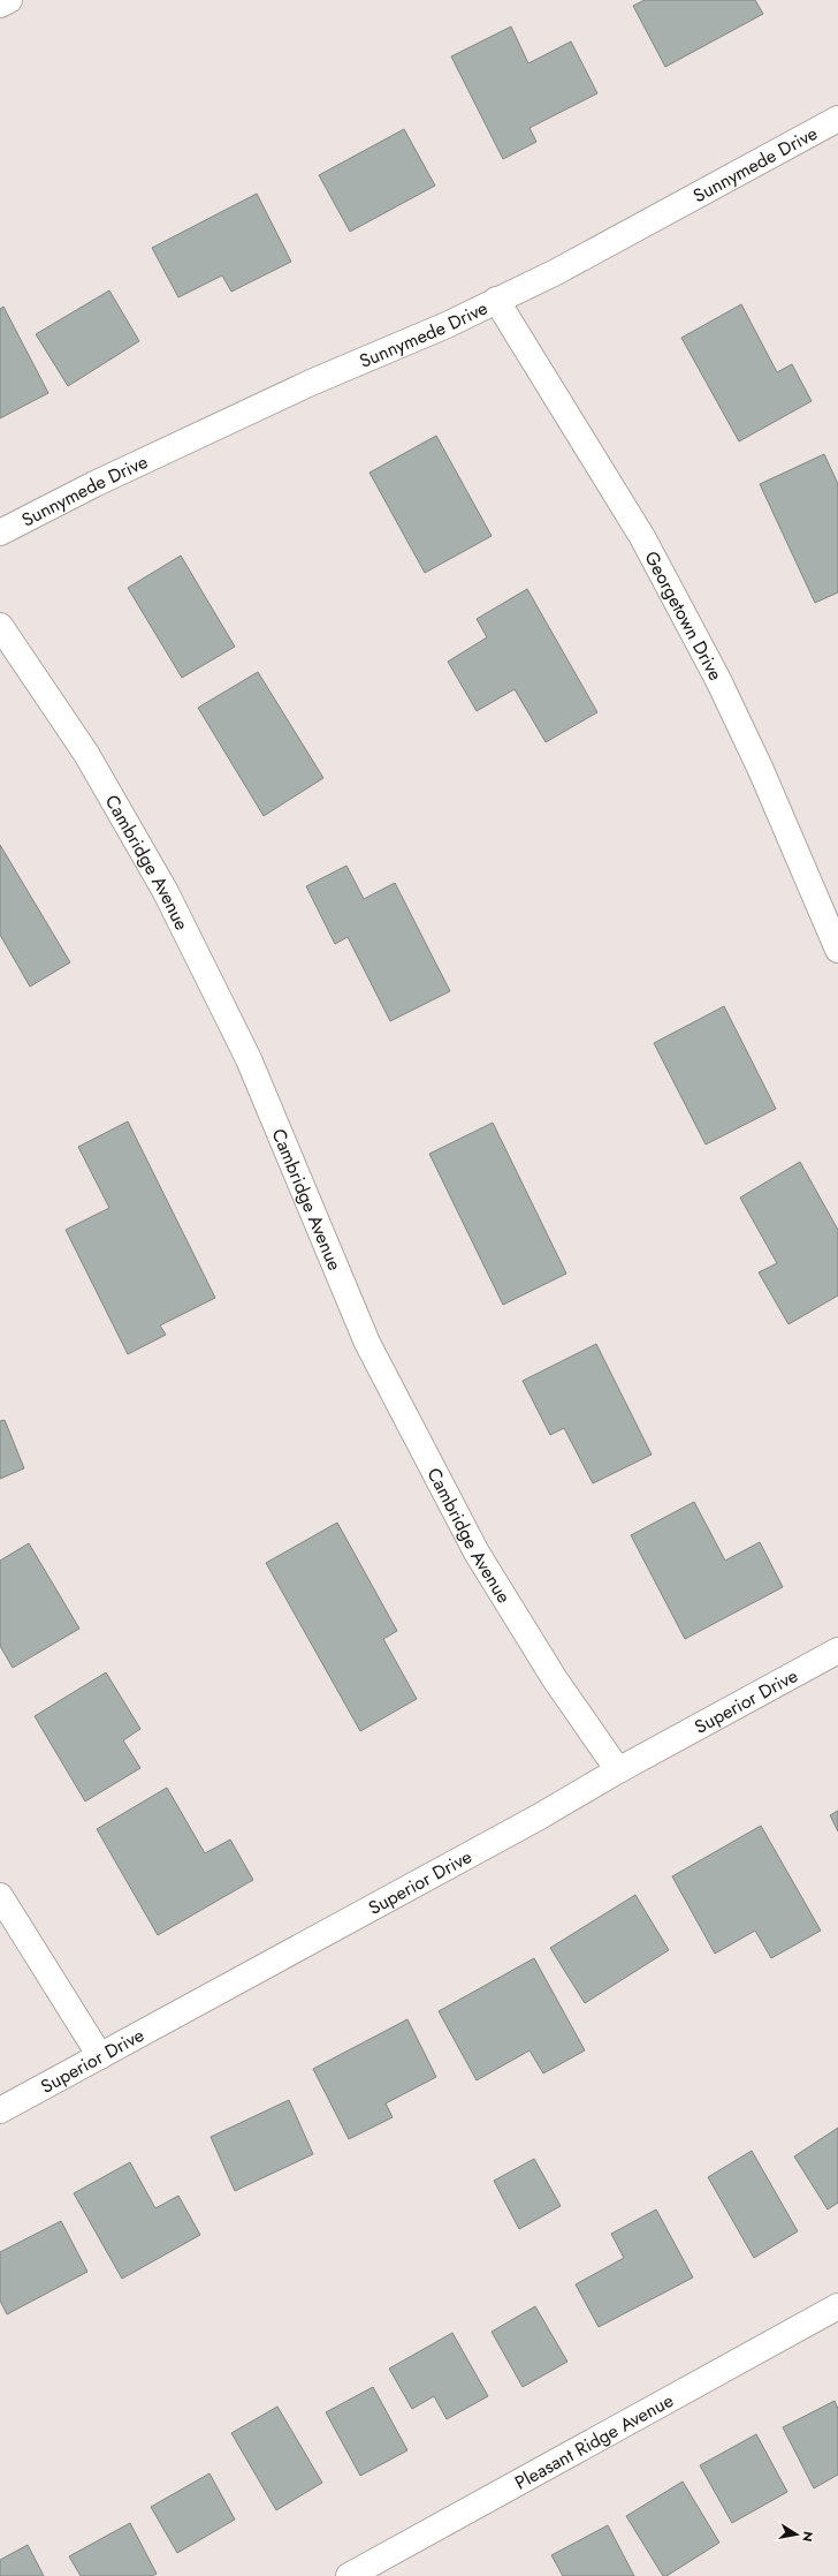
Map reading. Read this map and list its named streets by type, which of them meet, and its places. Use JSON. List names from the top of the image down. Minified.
{"streets":{"street":["Sunnymede Drive","Georgetown Drive","Cambridge Avenue","Superior Drive","Pleasant Ridge Avenue"]},"crossings":[["Sunnymede Drive","Georgetown Drive"],["Cambridge Avenue","Superior Drive"]],"north":"right"}
